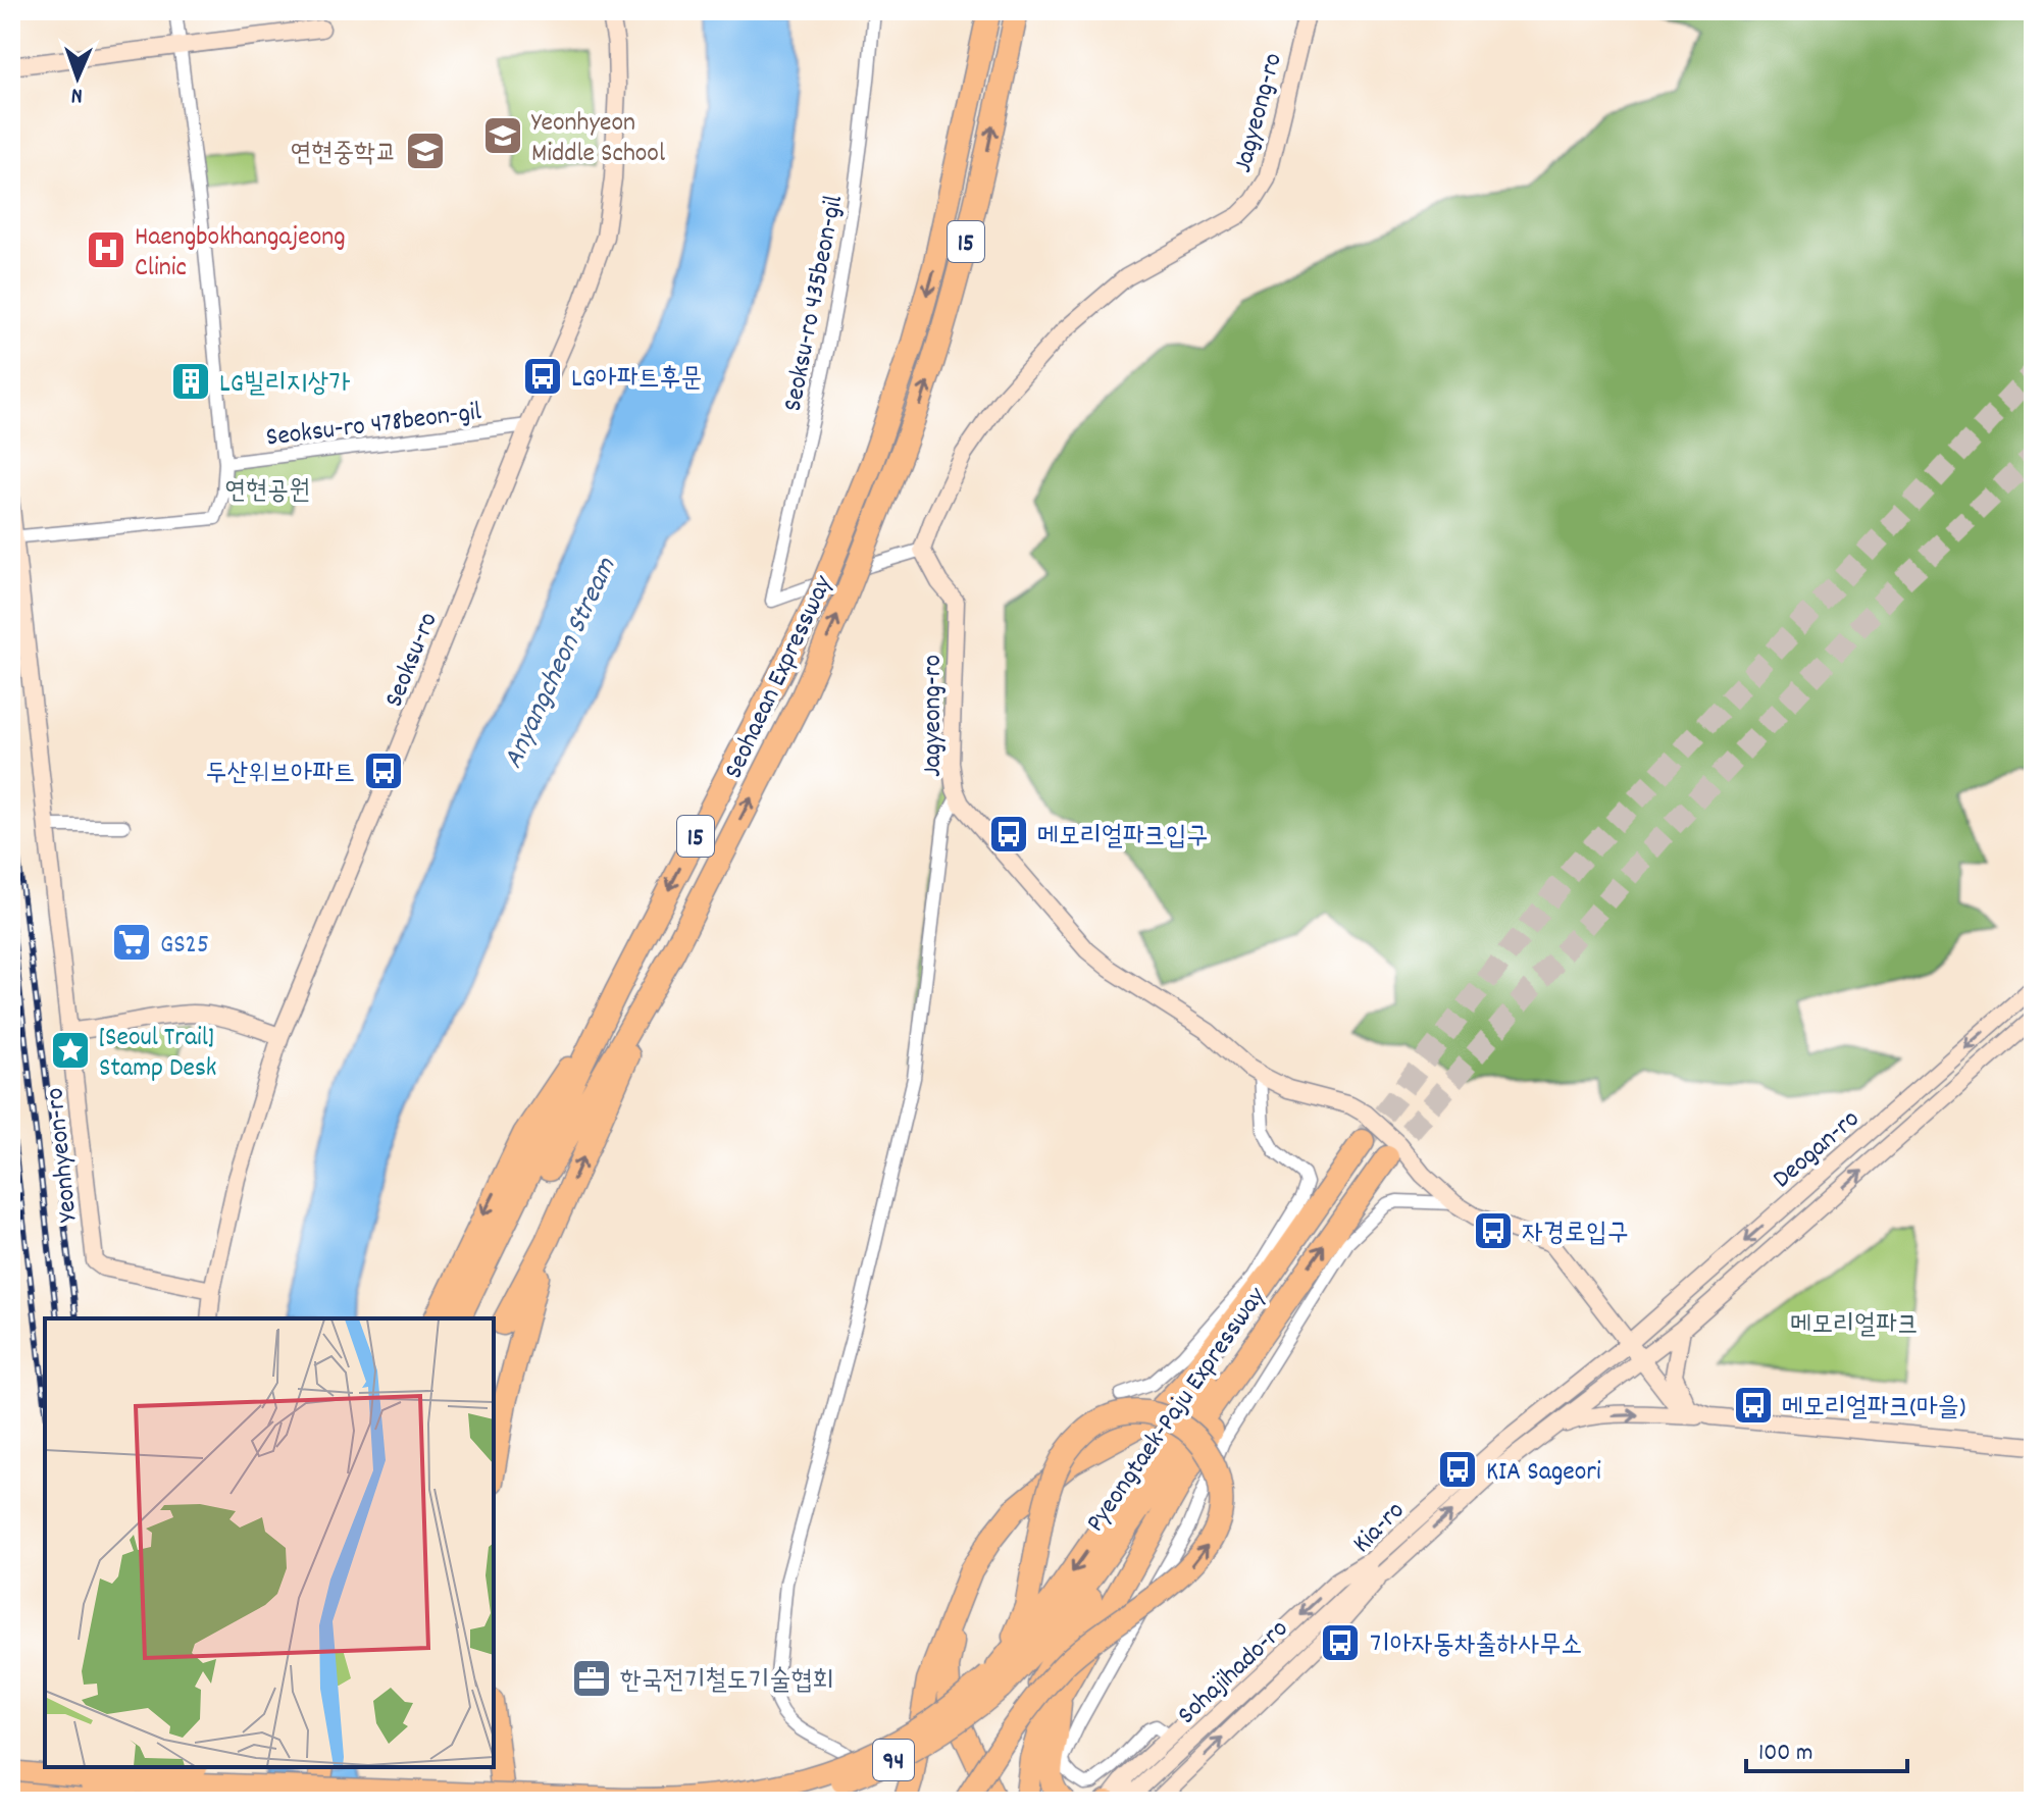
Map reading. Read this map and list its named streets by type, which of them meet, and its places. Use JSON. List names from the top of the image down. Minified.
{"streets":{"highway":["15","Seohaean Expressway","Pyeongtaek-Paju Expressway","94"],"street":["Jagyeong-ro","Seoksu-ro 435beon-gil","Seoksu-ro 478beon-gil","Seoksu-ro","Deogan-ro","Yeonhyeon-ro","Kia-ro","Sohajihado-ro"]},"crossings":[["Jagyeong-ro","Seoksu-ro 435beon-gil"],["Jagyeong-ro","Deogan-ro"],["Jagyeong-ro","Kia-ro"],["Seoksu-ro 478beon-gil","Seoksu-ro"],["Seoksu-ro","Yeonhyeon-ro"],["Deogan-ro","Kia-ro"],["Pyeongtaek-Paju Expressway","94"],["Kia-ro","Sohajihado-ro"]],"water":["Anyangcheon Stream"],"parks":["연현공원","메모리얼파크"],"places":{"school or university":["Yeonhyeon Middle School","연현중학교"],"hospital":["Haengbokhangajeong Clinic"],"bus stop":["LG아파트후문","두산위브아파트","메모리얼파크입구","자경로입구","메모리얼파크(마을)","KIA Sageori","기아자동차출하사무소"],"building":["LG빌리지상가"],"supermarket":["GS25"],"place":["[Seoul Trail] Stamp Desk"],"office":["한국전기철도기술협회"]},"scale_bar":"100 m","north":"bottom"}
